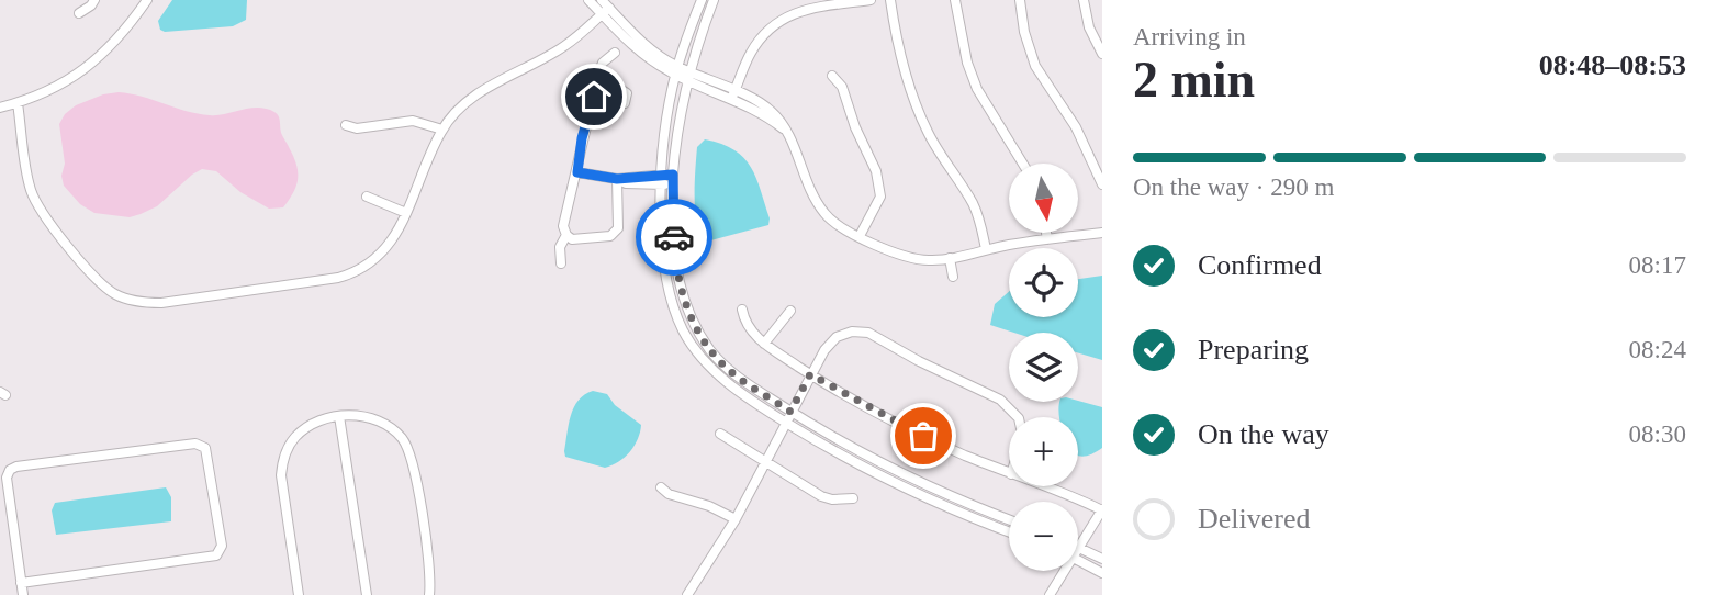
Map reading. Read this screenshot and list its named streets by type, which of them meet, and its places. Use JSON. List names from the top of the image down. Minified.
{"north":"bottom","page":{"heading":["2 min","Arriving in","08:48–08:53"],"bar":"On the way · 290 m","map_buttons":["+","−"],"list":[["Confirmed","08:17"],["Preparing","08:24"],["On the way","08:30"],"Delivered"]}}
